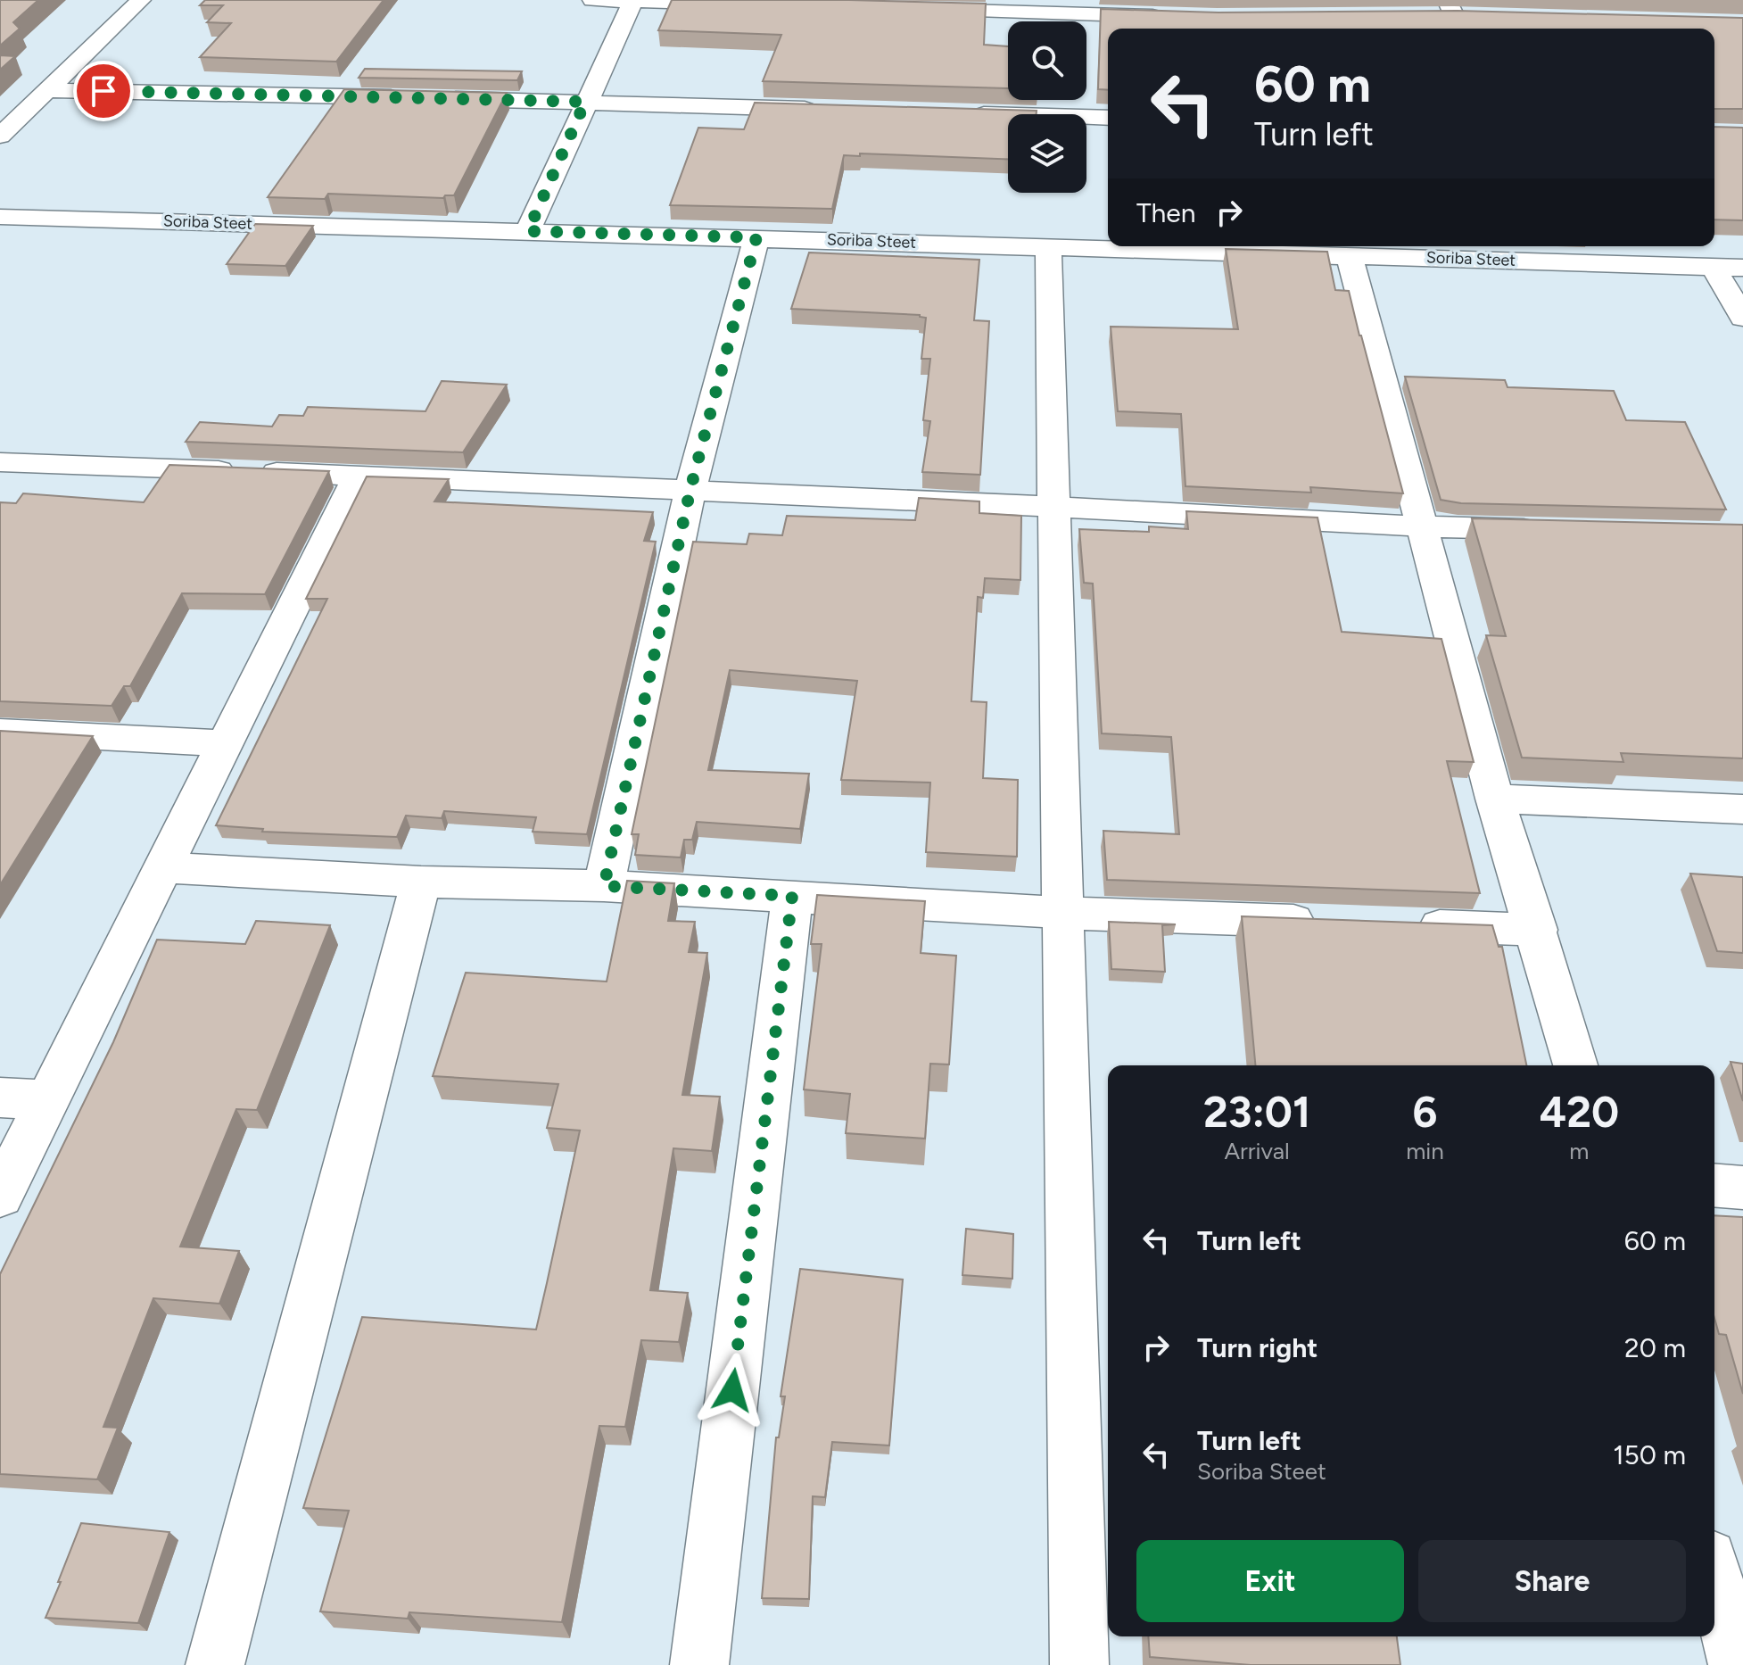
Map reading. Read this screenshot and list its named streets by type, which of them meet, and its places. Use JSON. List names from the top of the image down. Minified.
{"streets":{"street":["Soriba Steet"]},"page":{"turn":["60 m","Turn left"],"then":"Then","eta":["23:01","Arrival","6","min","420","m"],"list":[{"name":"Turn left","value":"60 m"},{"name":"Turn right","value":"20 m"},{"name":"Turn left","note":"Soriba Steet","value":"150 m"}],"buttons":["Exit","Share"]}}
